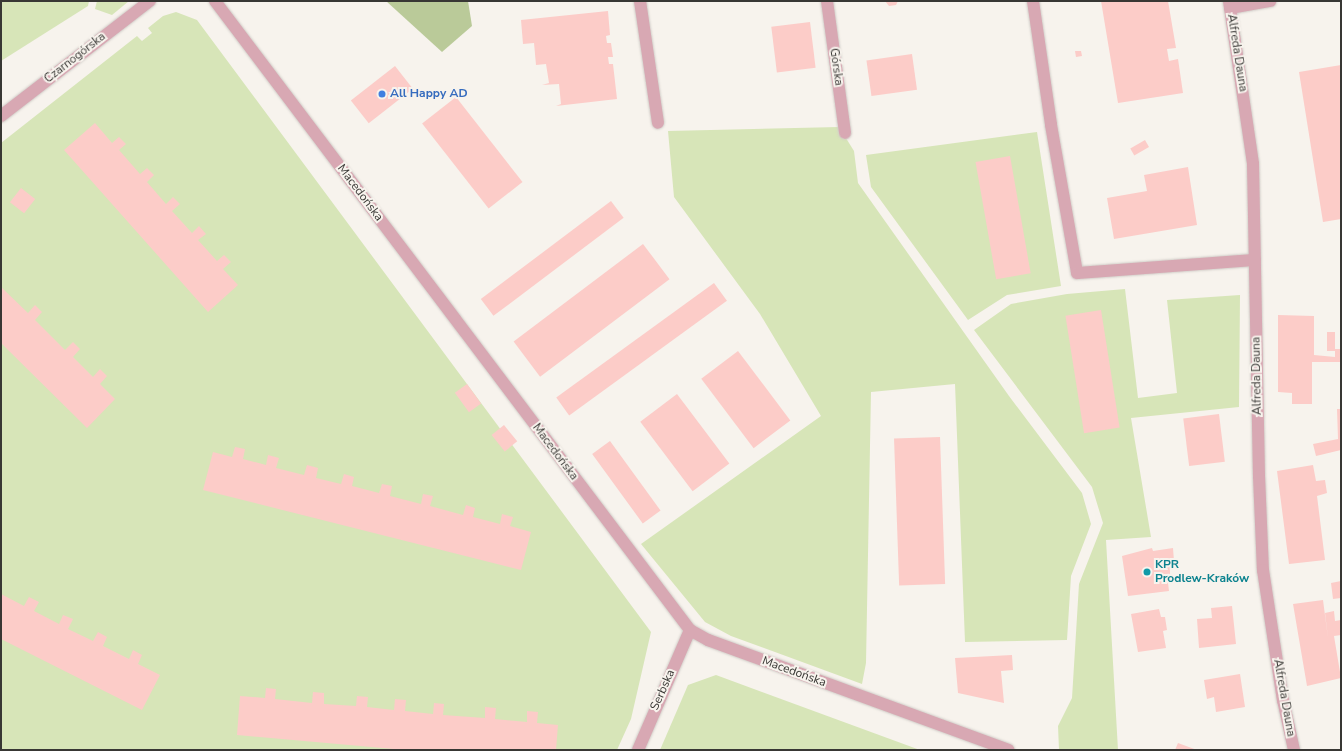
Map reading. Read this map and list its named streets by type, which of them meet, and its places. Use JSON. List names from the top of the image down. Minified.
{"streets":{"street":["Alfreda Dauna","Czarnogórska","Górska","Macedońska","Serbska"]},"crossings":[["Macedońska","Serbska"]],"places":["All Happy AD","KPR Prodlew-Kraków"]}
